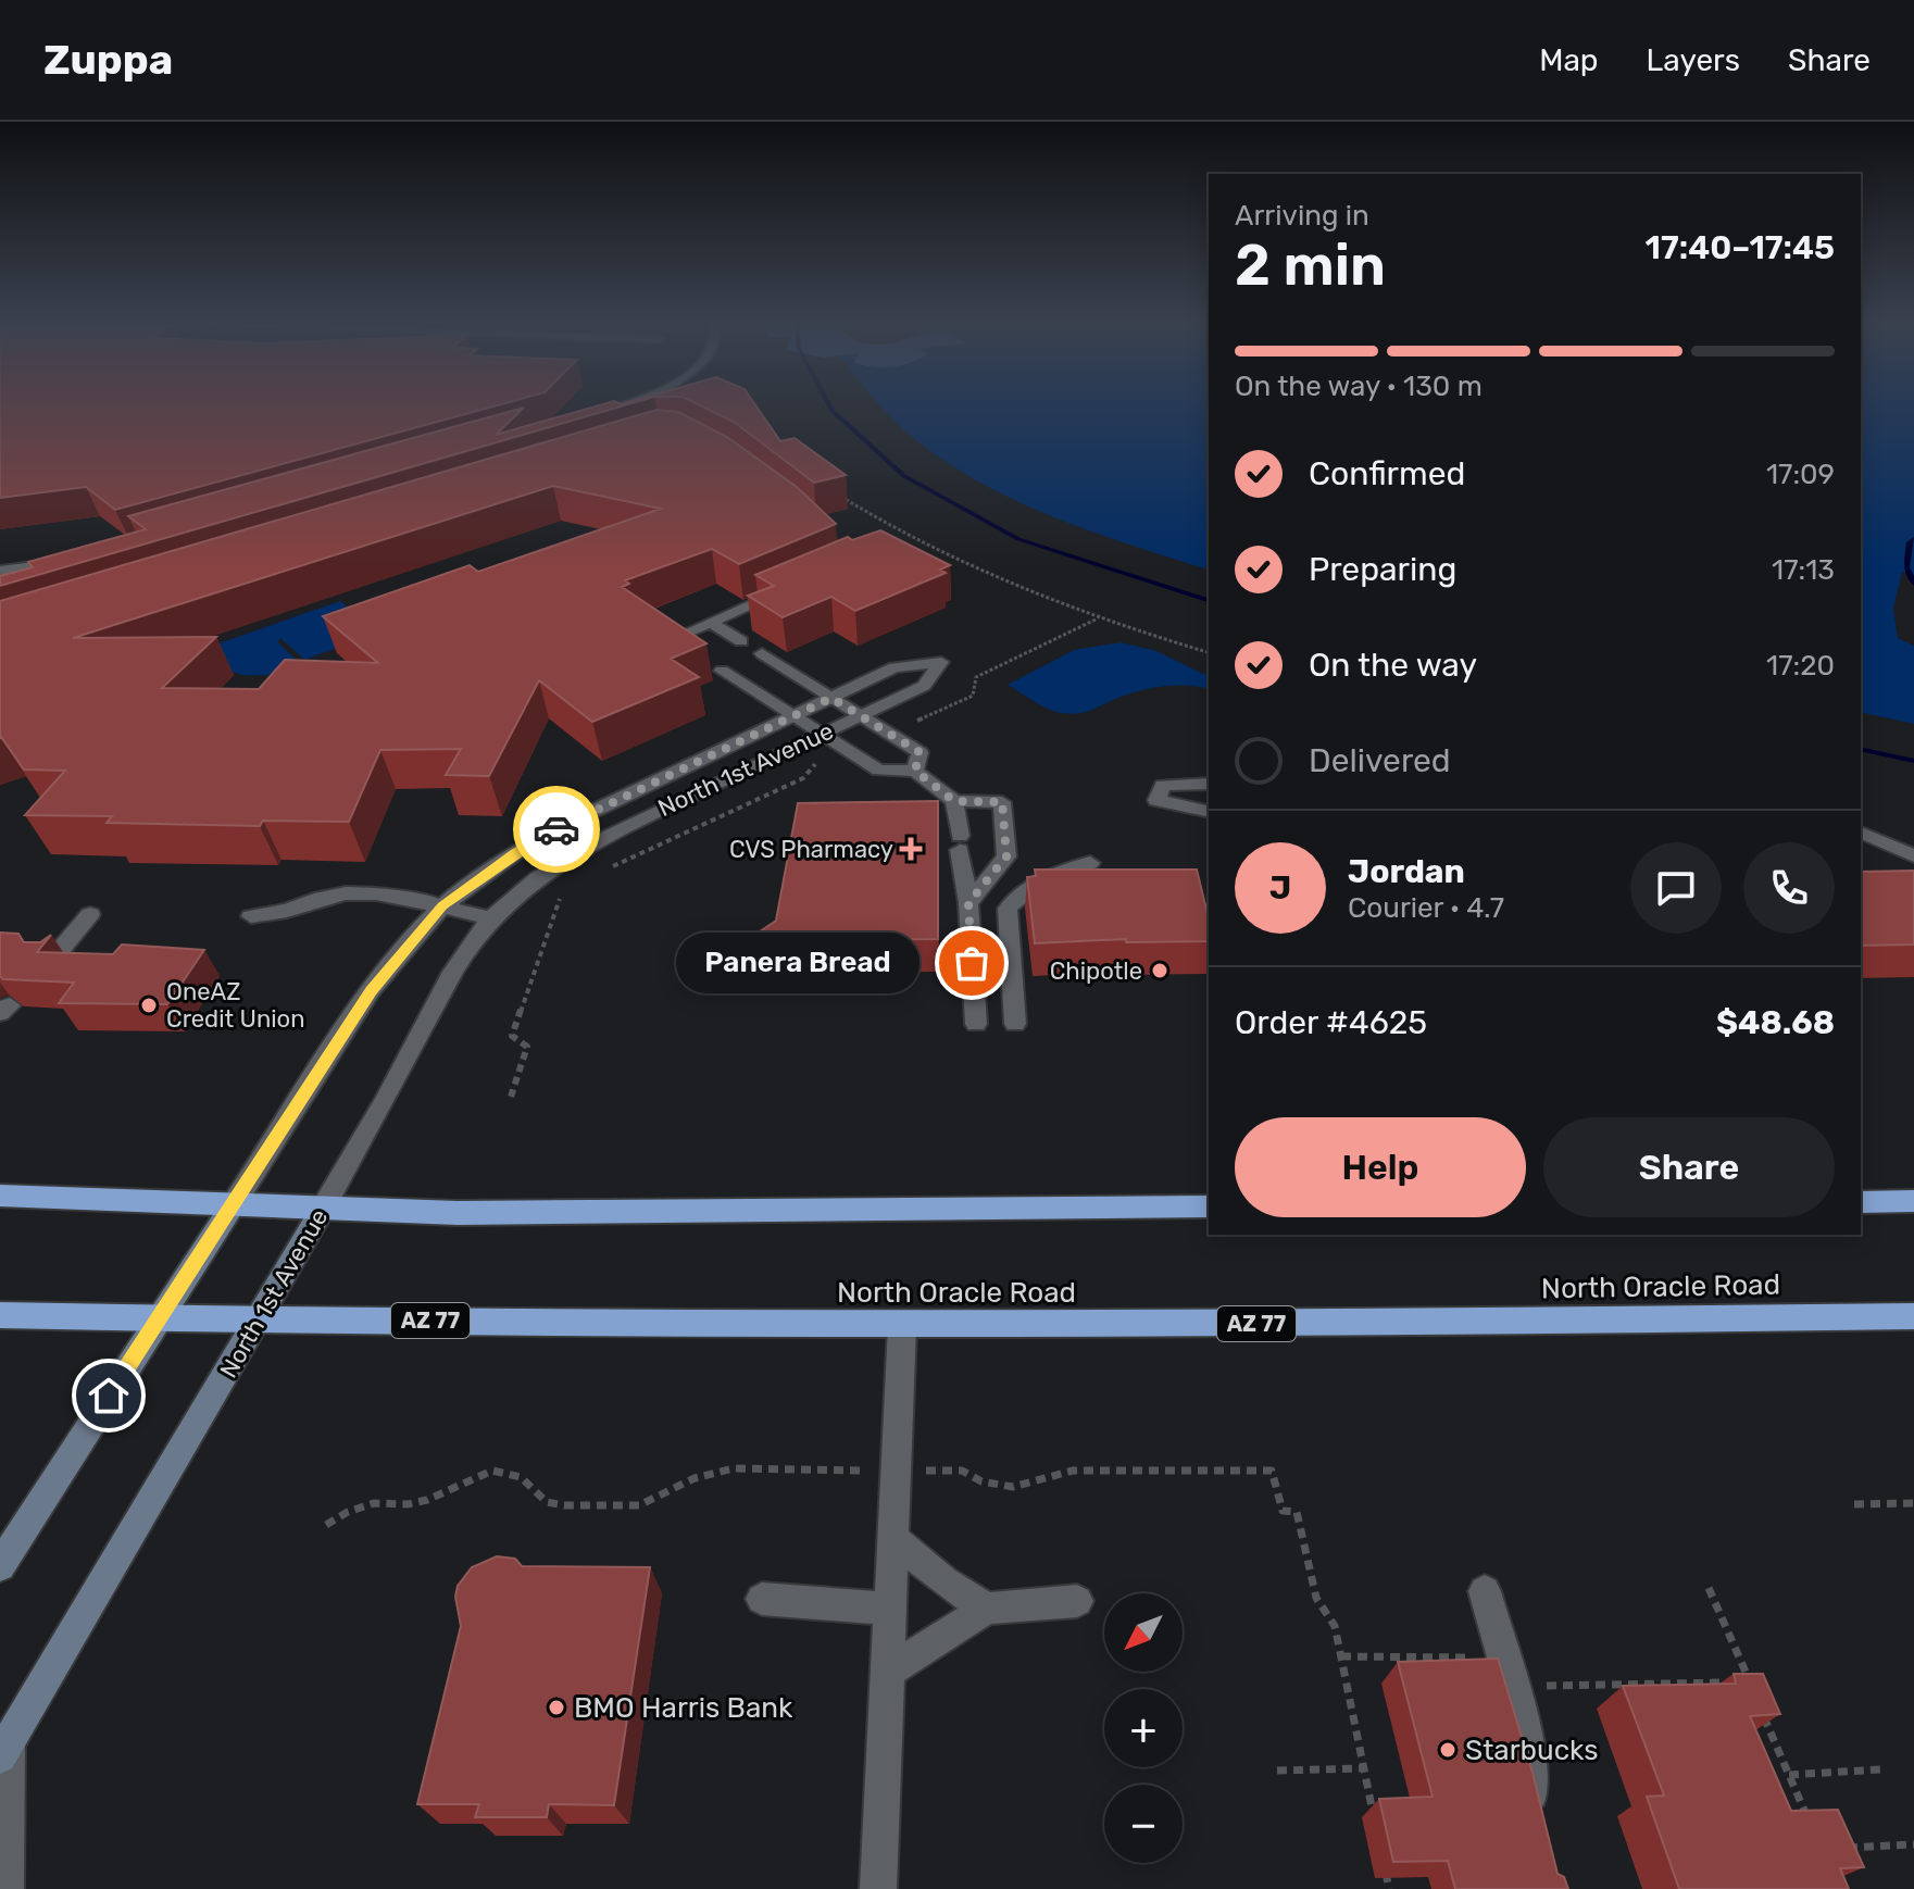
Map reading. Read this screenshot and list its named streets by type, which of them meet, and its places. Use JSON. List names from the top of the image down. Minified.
{"streets":{"highway":["North Oracle Road","AZ 77"],"main road":["North 1st Avenue"]},"crossings":[["North 1st Avenue","North Oracle Road"]],"places":{"health":["CVS Pharmacy"],"other":["Panera Bread","Chipotle","OneAZ Credit Union","BMO Harris Bank","Starbucks"]},"north":"bottom left","page":{"header":"Zuppa","nav":["Map","Layers","Share"],"heading":["2 min","Arriving in","17:40–17:45"],"panel":["Jordan","Courier · 4.7","Order #4625","$48.68"],"bar":"On the way · 130 m","list":[["Confirmed","17:09"],["Preparing","17:13"],["On the way","17:20"],"Delivered"],"round":"J","bubble":"Panera Bread","buttons":["Help","Share"],"map_buttons":["+","−"]}}
